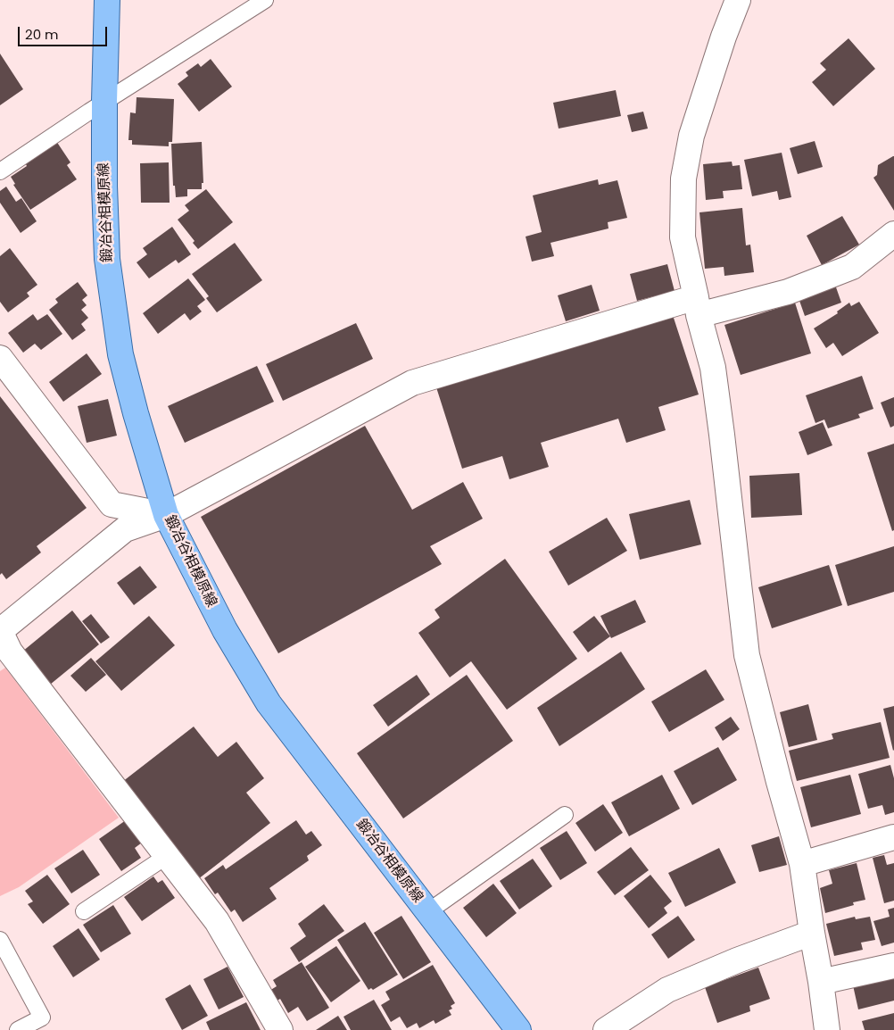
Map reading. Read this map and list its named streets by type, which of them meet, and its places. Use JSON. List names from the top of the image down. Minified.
{"streets":{"main road":["鍛冶谷相模原線"]},"scale_bar":"20 m"}
